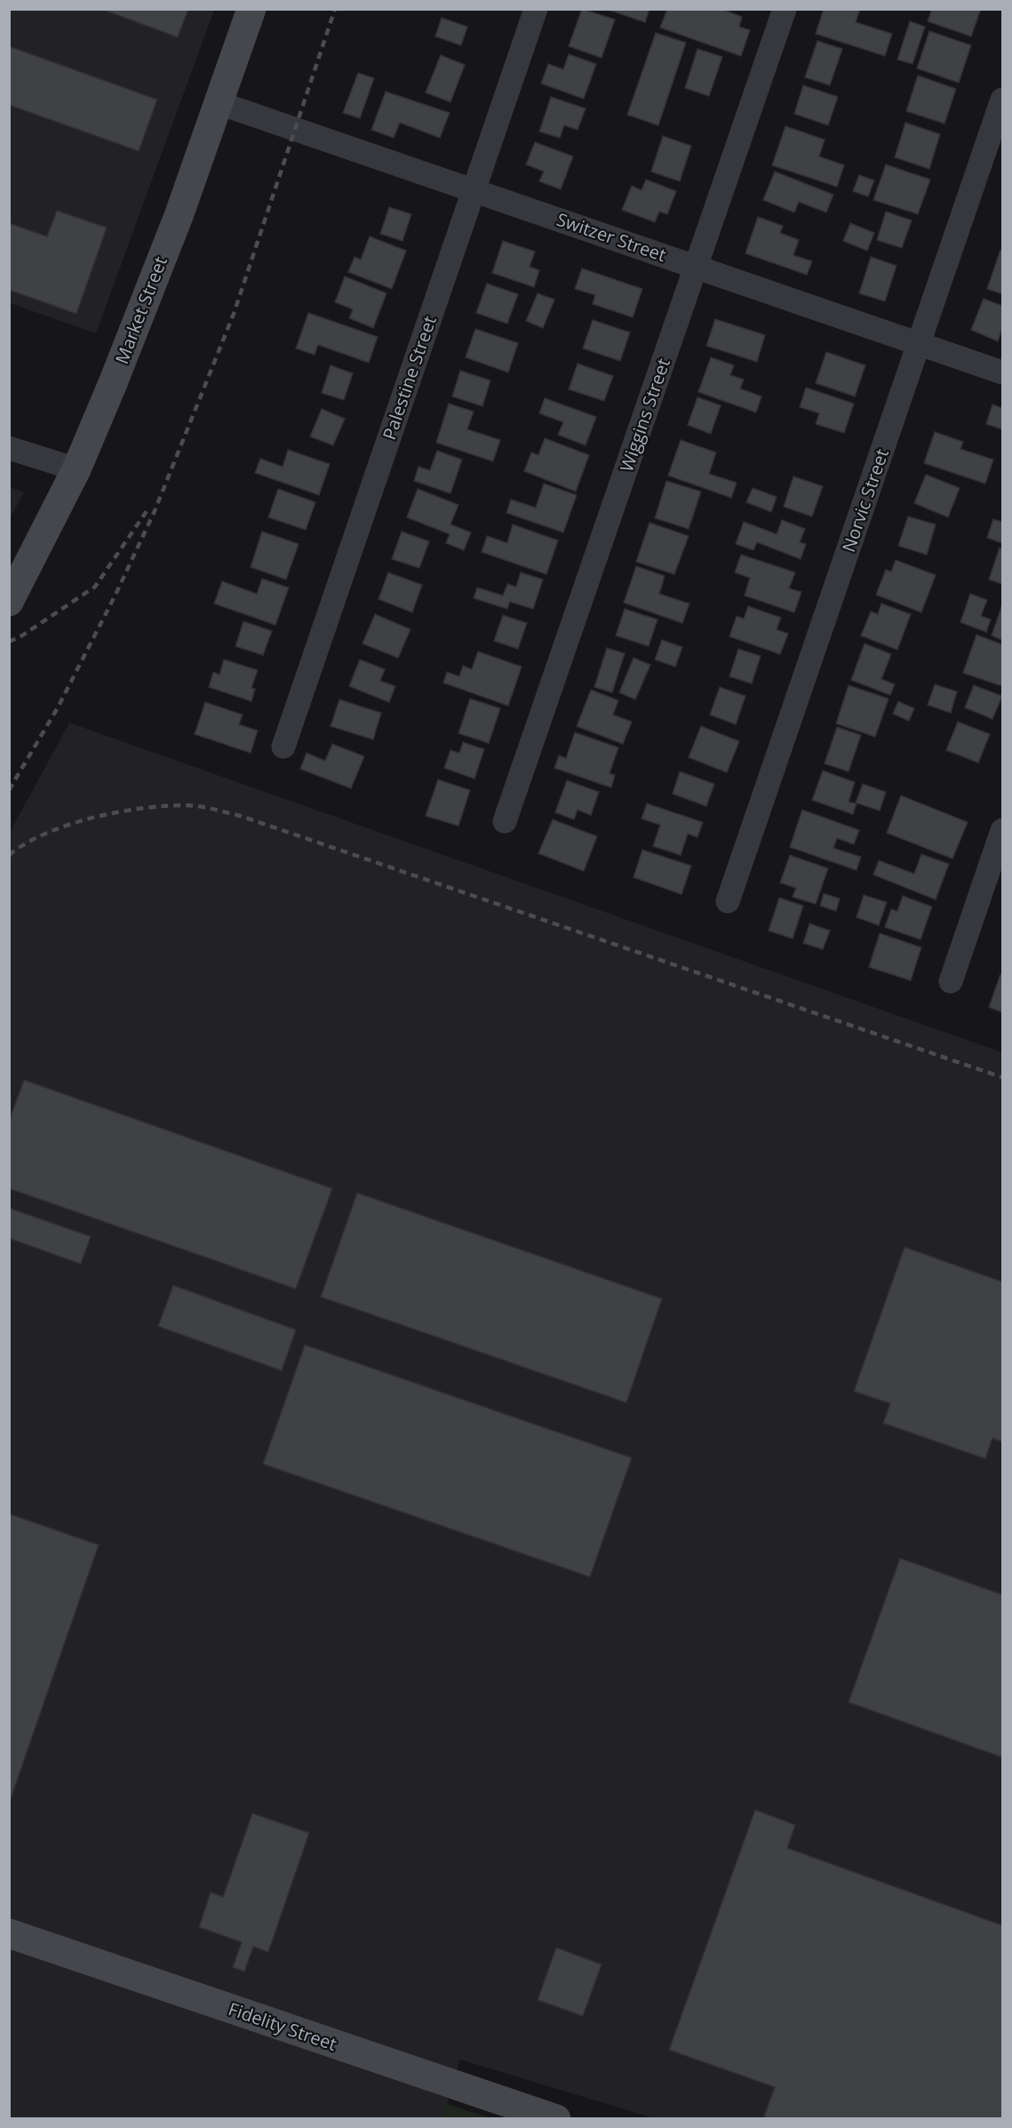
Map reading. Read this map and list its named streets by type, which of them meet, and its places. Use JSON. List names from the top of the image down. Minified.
{"streets":{"main road":["Market Street","Fidelity Street"],"street":["Switzer Street","Palestine Street","Wiggins Street","Norvic Street"]},"crossings":[["Switzer Street","Market Street"],["Switzer Street","Palestine Street"],["Switzer Street","Wiggins Street"],["Switzer Street","Norvic Street"]]}
